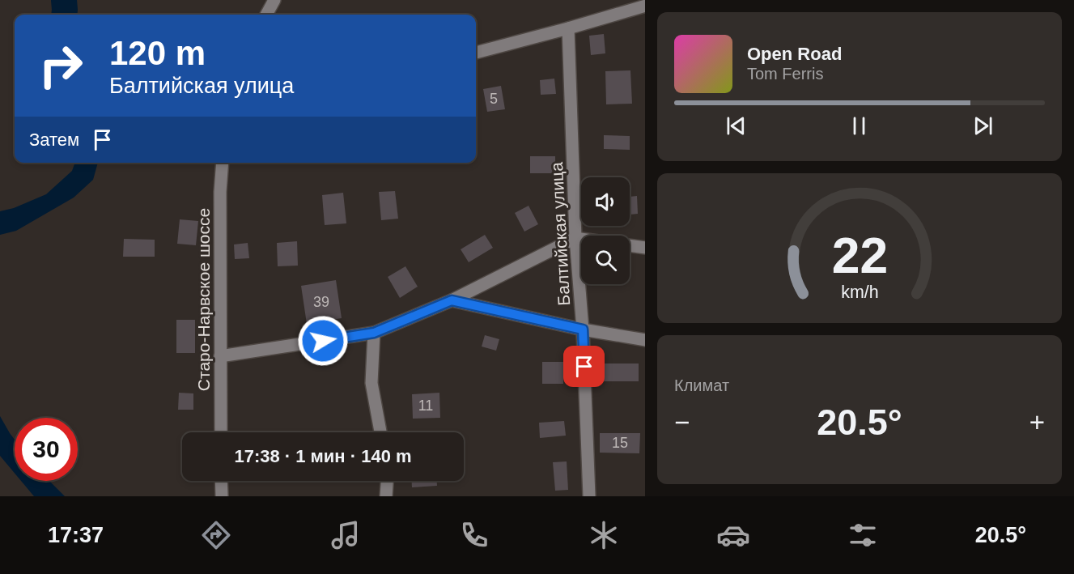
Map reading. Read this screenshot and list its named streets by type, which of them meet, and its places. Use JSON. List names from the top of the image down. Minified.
{"streets":{"street":["Балтийская улица","Старо-Нарвское шоссе"]},"house_numbers":["5","39","11","15"],"page":{"turn":["120 m","Балтийская улица"],"song":["Open Road","Tom Ferris"],"then":"Затем","tile":"Климат","heat":["−","20.5°","+"],"limit":"30","trip":"17:38 · 1 мин · 140 m","tabs":["17:37","20.5°"],"gauge":["22","km/h"]}}
